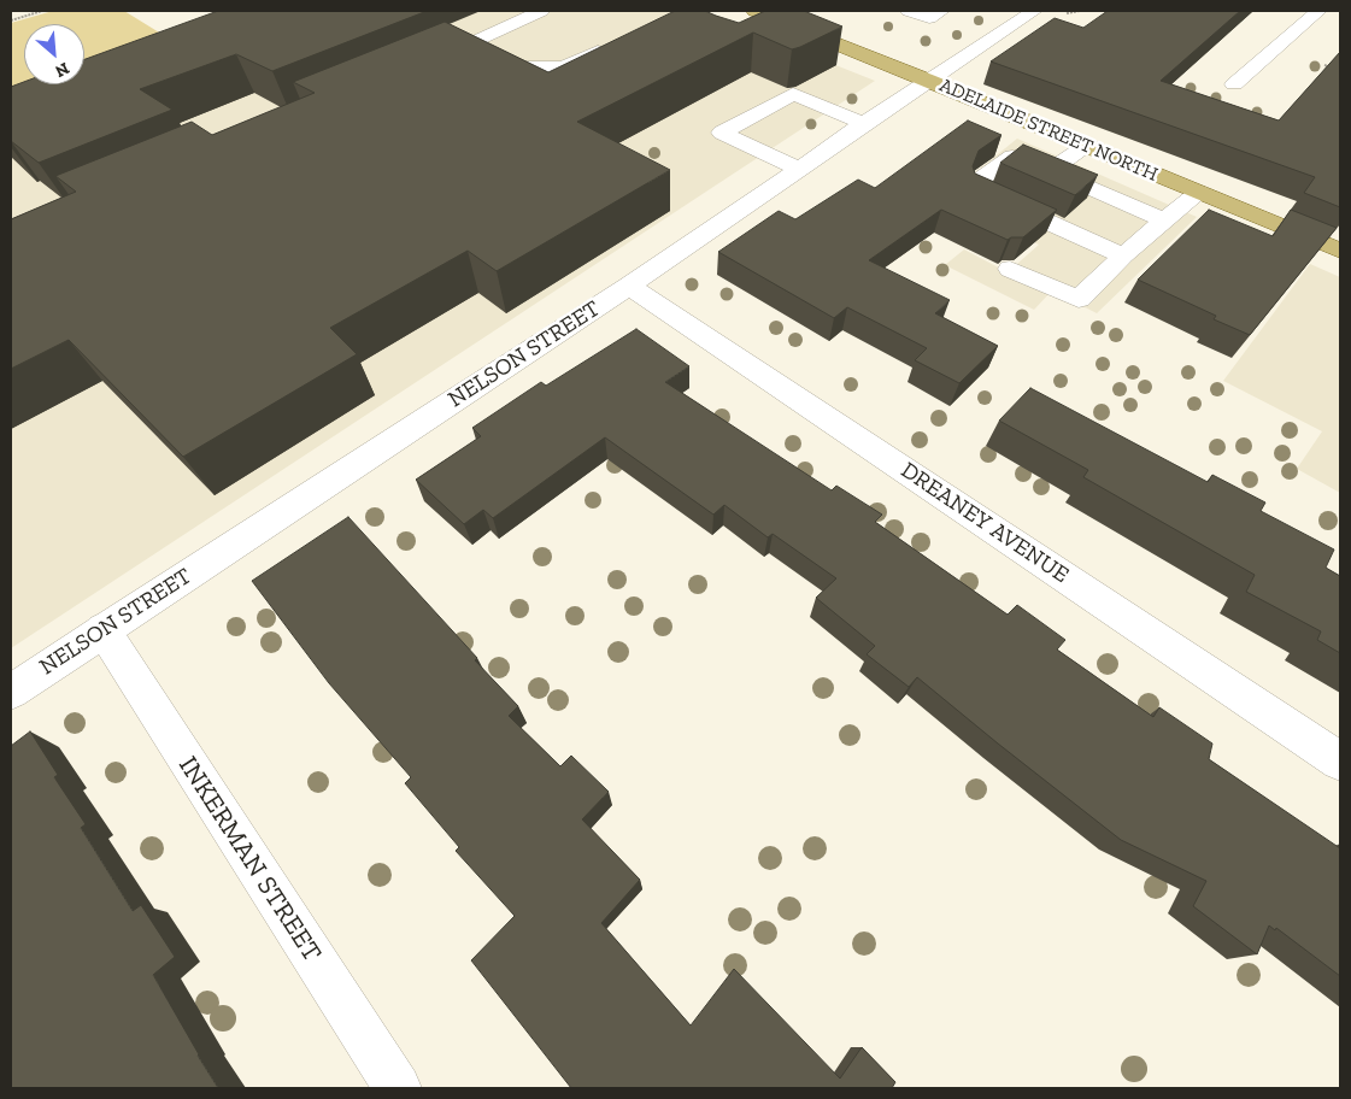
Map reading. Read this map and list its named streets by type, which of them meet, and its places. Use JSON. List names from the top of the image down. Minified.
{"streets":{"main road":["ADELAIDE STREET NORTH"],"street":["NELSON STREET","DREANEY AVENUE","INKERMAN STREET"]},"crossings":[["ADELAIDE STREET NORTH","NELSON STREET"],["NELSON STREET","DREANEY AVENUE"],["NELSON STREET","INKERMAN STREET"]],"north":"bottom right"}
